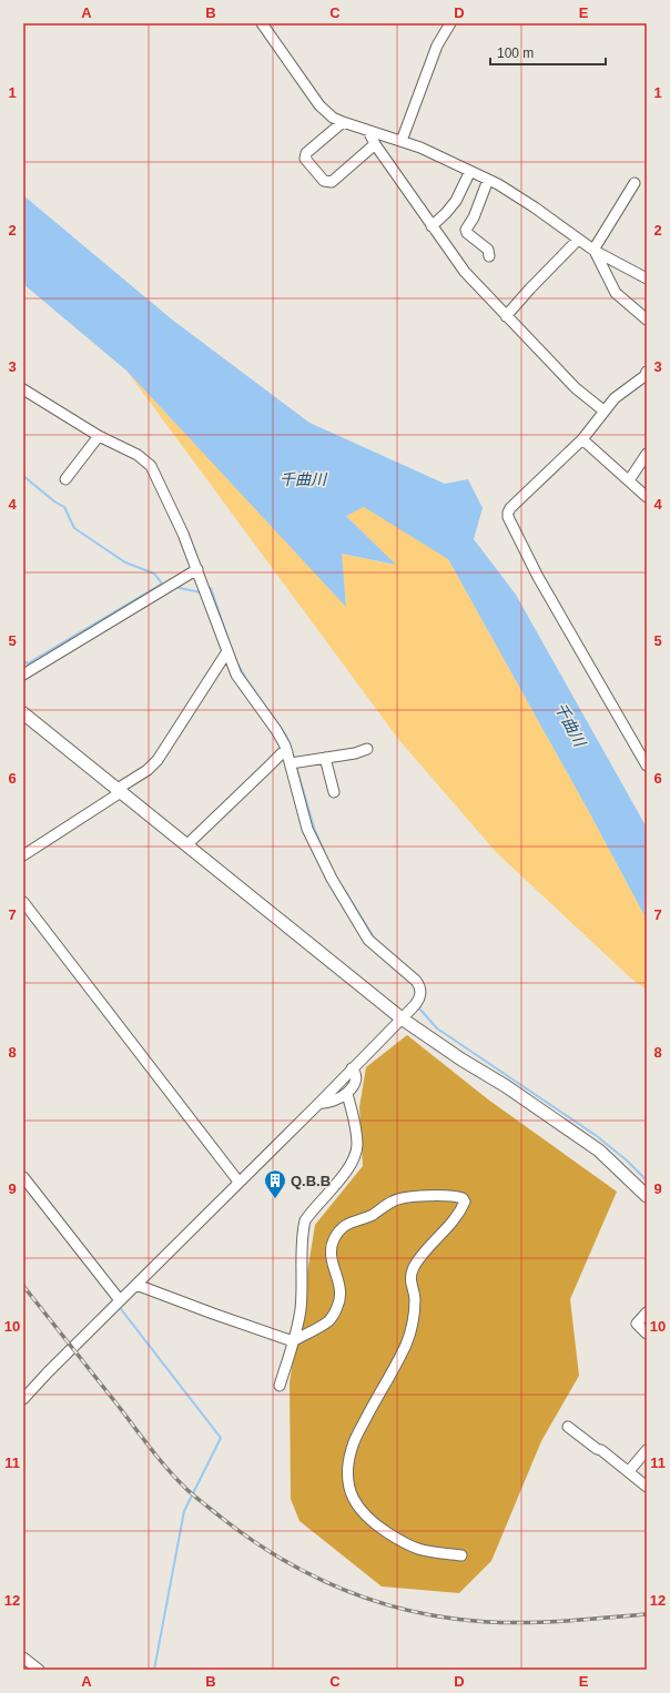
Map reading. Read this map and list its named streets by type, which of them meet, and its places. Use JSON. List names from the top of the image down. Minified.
{"water":["千曲川"],"places":{"building":["Q.B.B"]},"scale_bar":"100 m","grid":{"columns":["A","B","C","D","E"],"rows":["1","2","3","4","5","6","7","8","9","10","11","12"]}}
